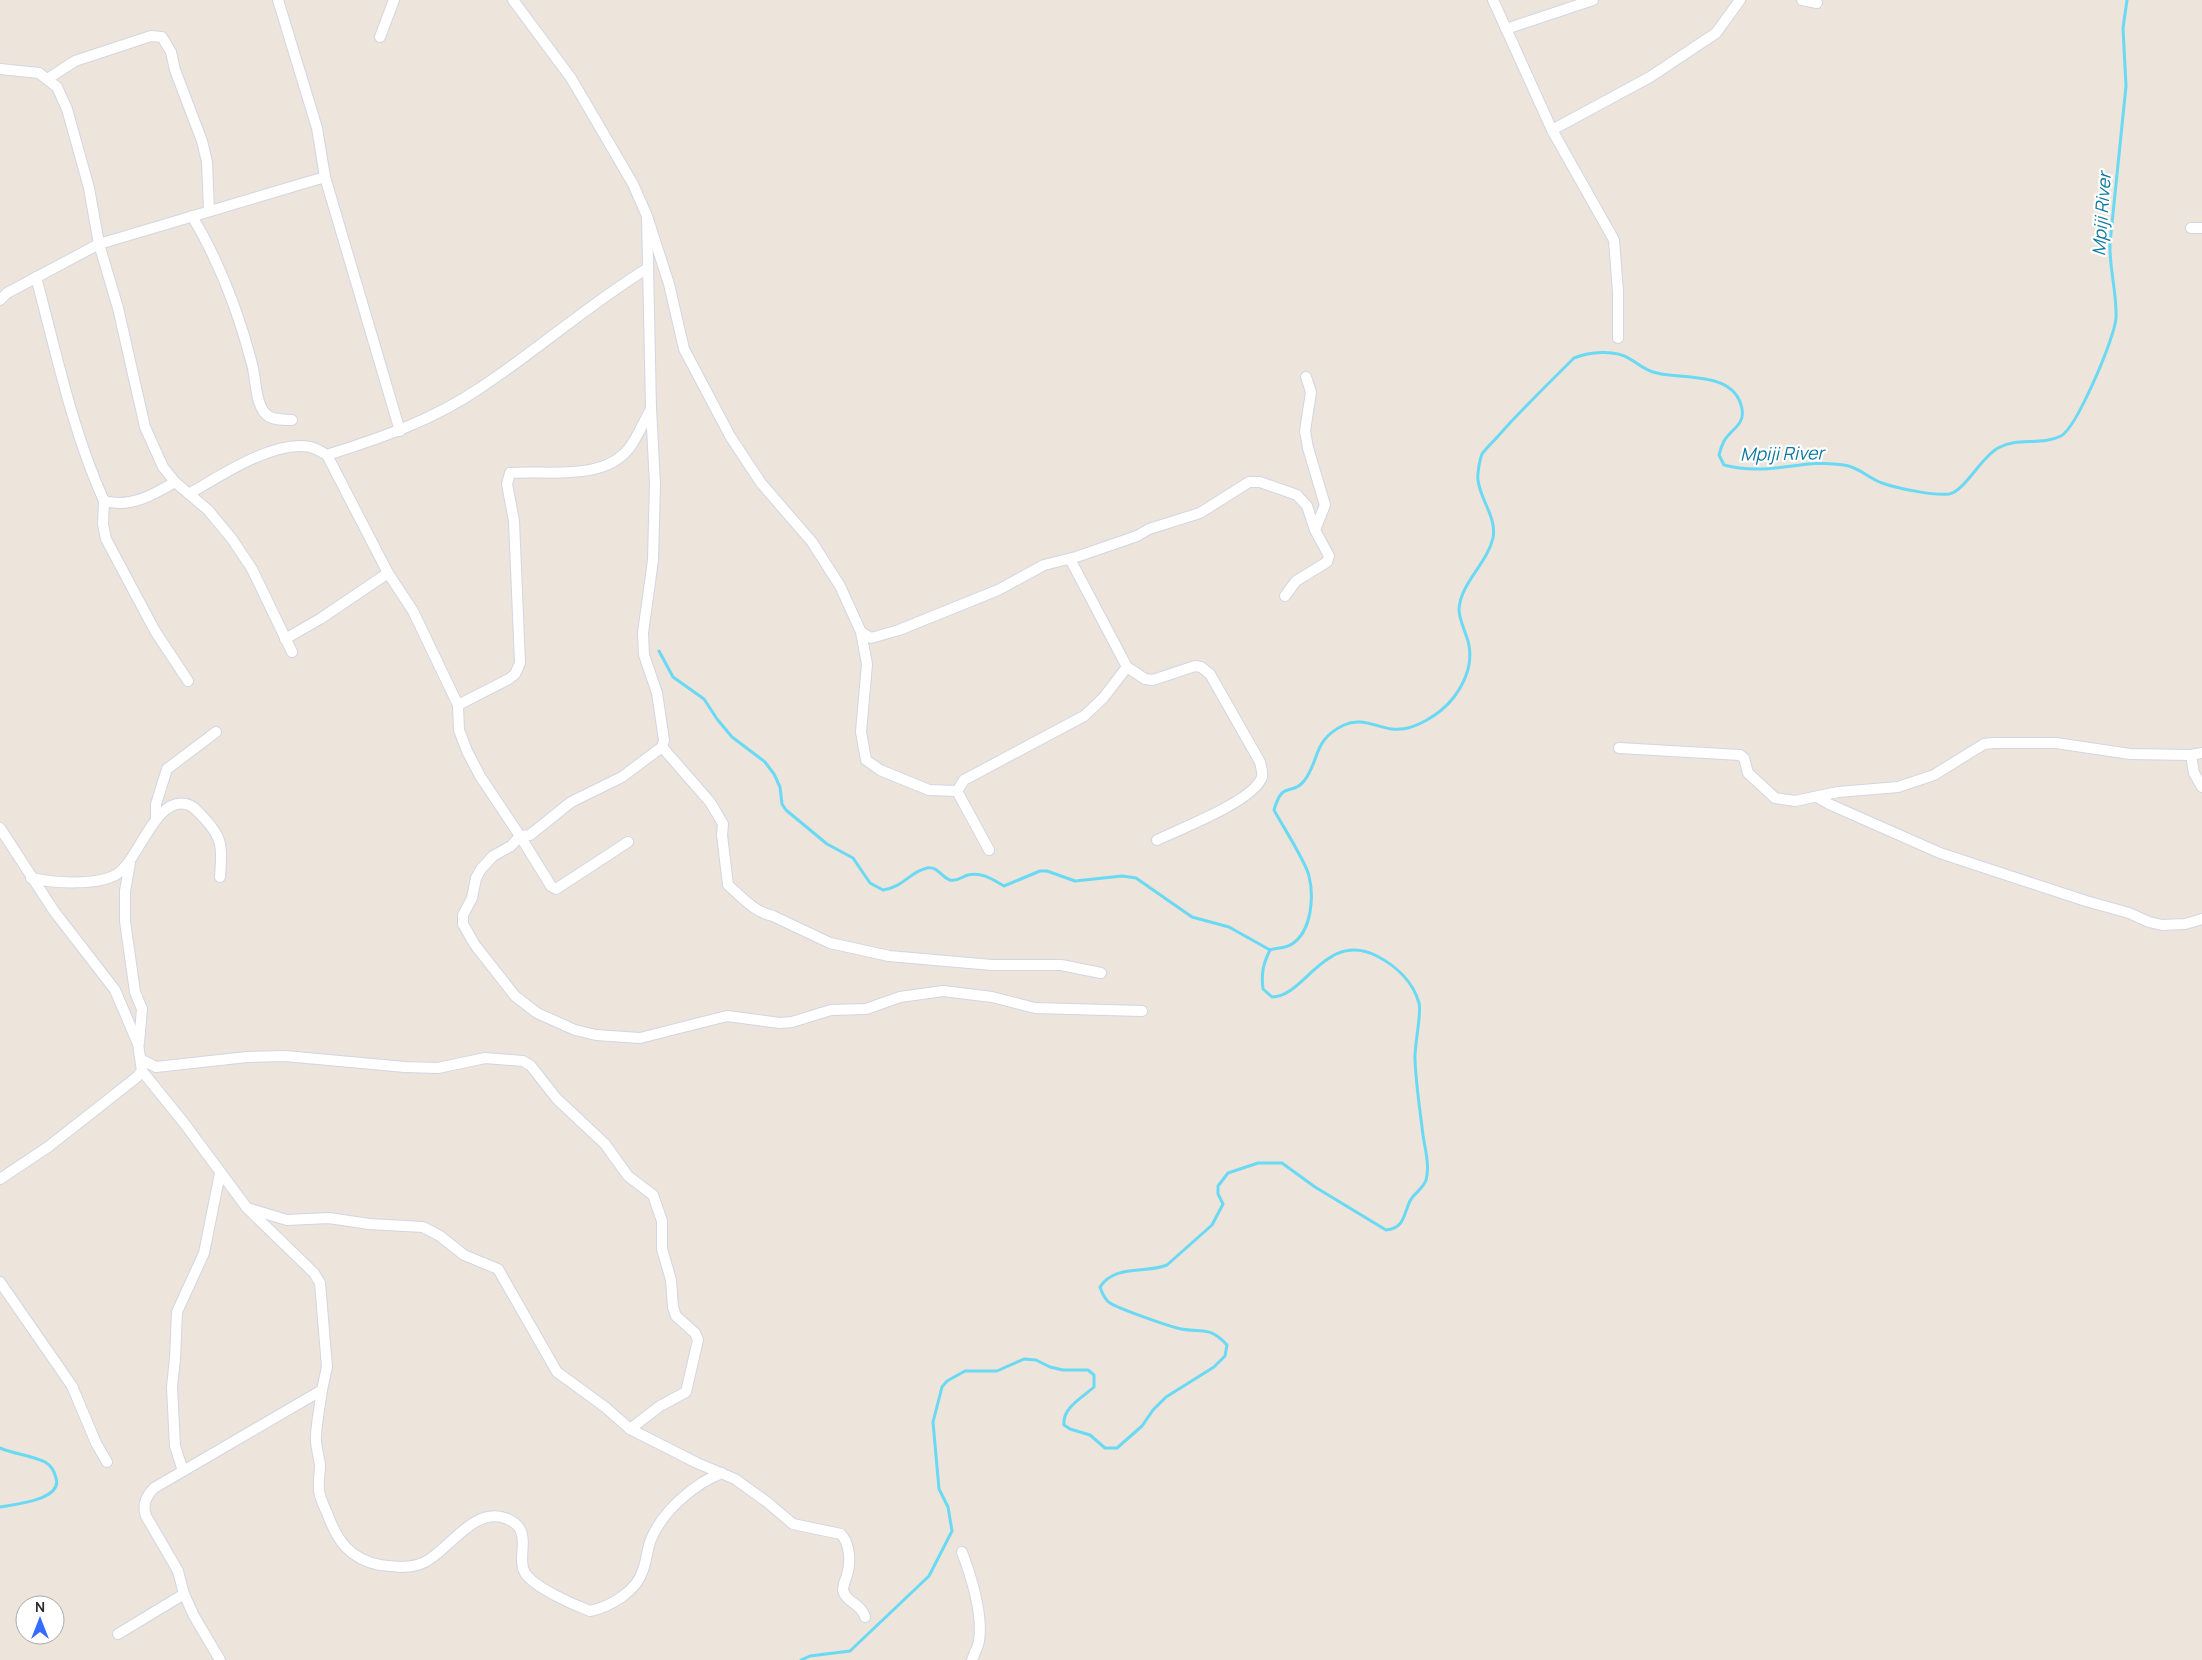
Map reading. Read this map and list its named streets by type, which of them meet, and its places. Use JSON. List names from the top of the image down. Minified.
{"water":["Mpiji River"],"north":"top"}
